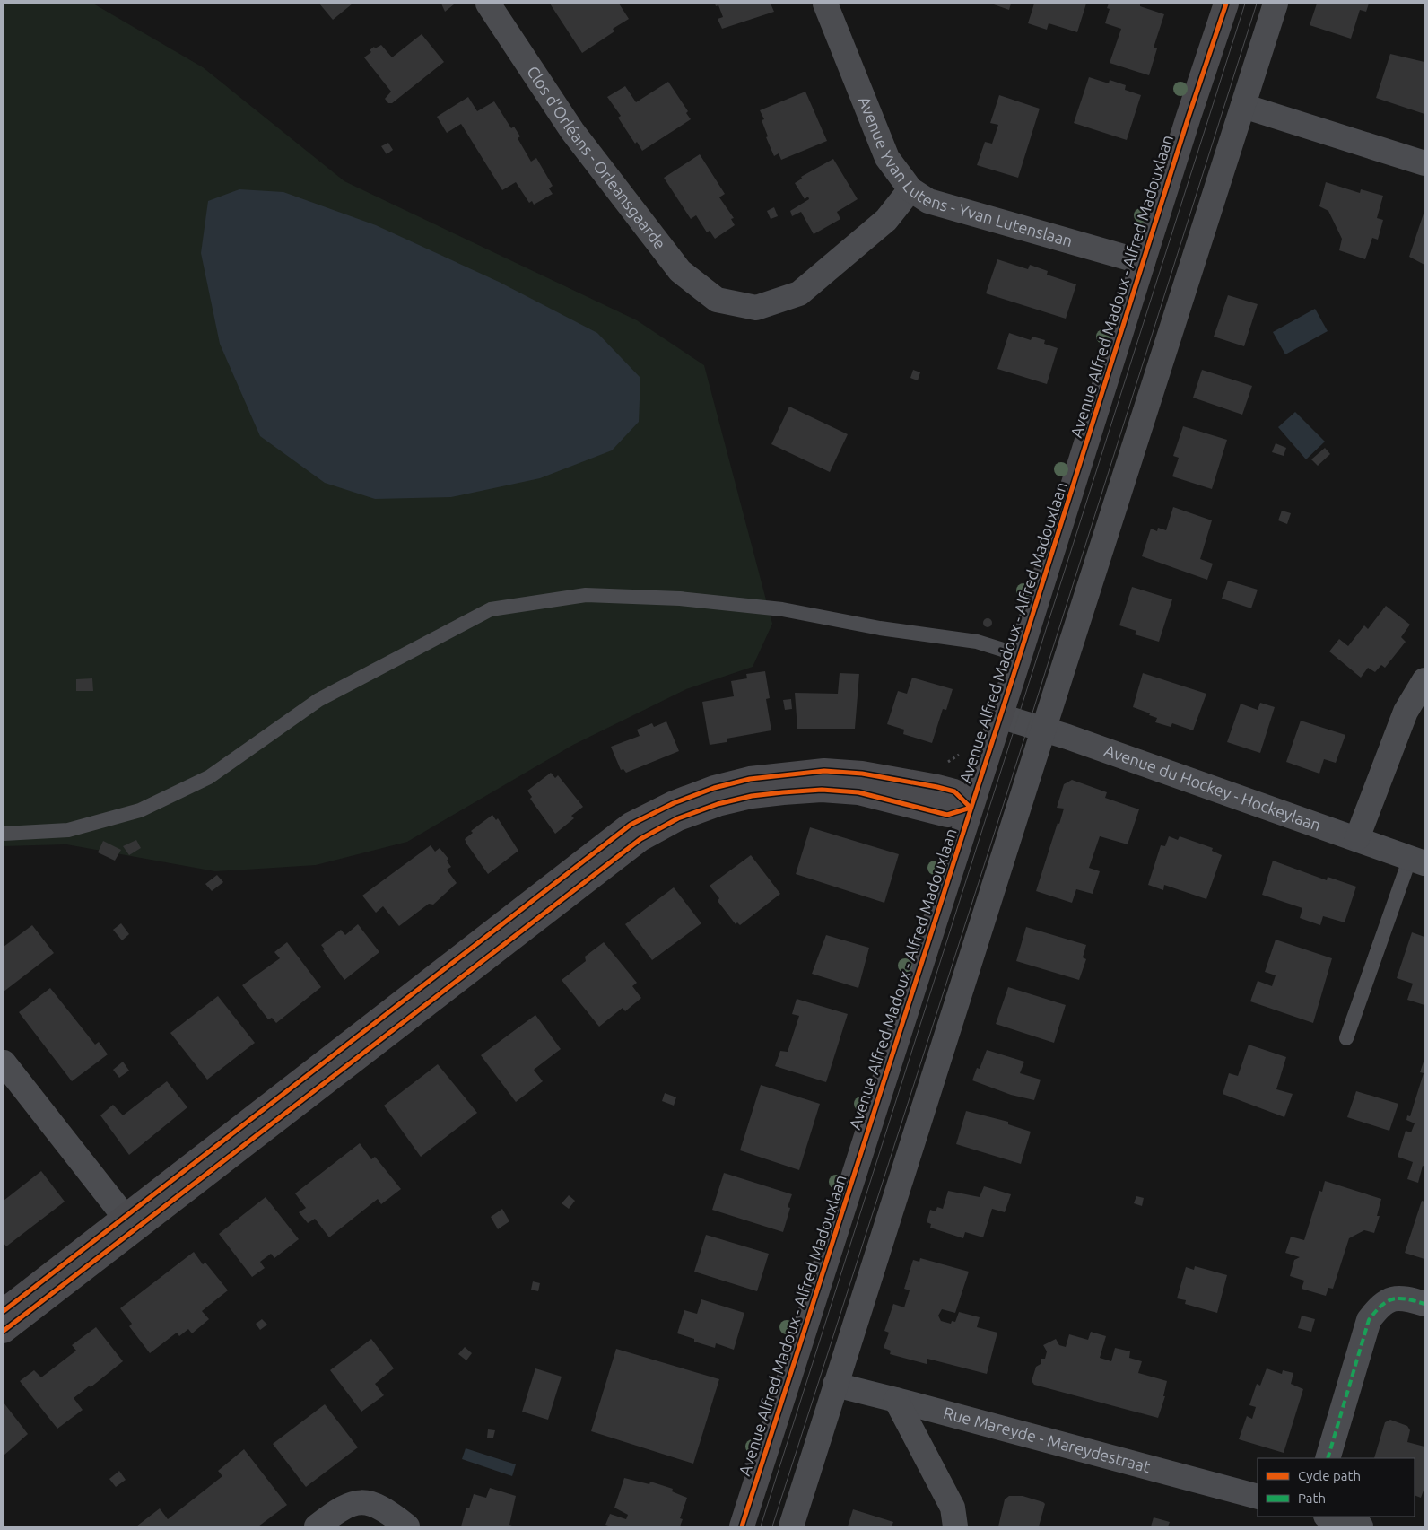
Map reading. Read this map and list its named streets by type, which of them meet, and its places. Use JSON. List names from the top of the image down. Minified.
{"streets":{"street":["Clos d'Orléans - Orleansgaarde","Avenue Yvan Lutens - Yvan Lutenslaan","Avenue Alfred Madoux - Alfred Madouxlaan","Avenue du Hockey - Hockeylaan","Rue Mareyde - Mareydestraat"]},"crossings":[["Clos d'Orléans - Orleansgaarde","Avenue Yvan Lutens - Yvan Lutenslaan"],["Avenue Yvan Lutens - Yvan Lutenslaan","Avenue Alfred Madoux - Alfred Madouxlaan"],["Avenue Alfred Madoux - Alfred Madouxlaan","Avenue du Hockey - Hockeylaan"]],"legend":["Cycle path","Path"]}
